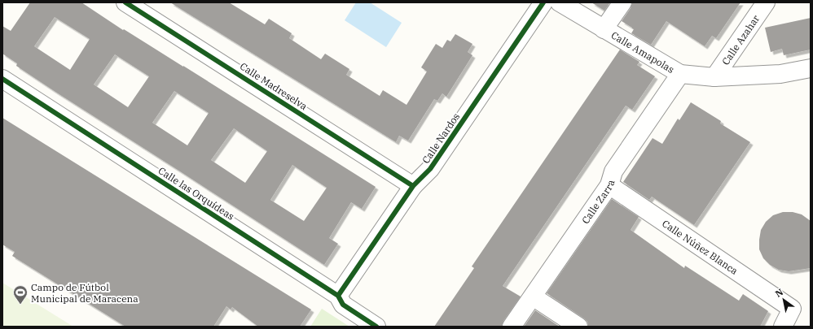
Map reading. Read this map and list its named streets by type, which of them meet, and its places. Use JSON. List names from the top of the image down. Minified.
{"streets":{"street":["Calle Azahar","Calle Amapolas","Calle Madreselva","Calle Nardos","Calle las Orquídeas","Calle Zarra","Calle Núñez Blanca"]},"crossings":[["Calle Azahar","Calle Amapolas"],["Calle Amapolas","Calle Zarra"],["Calle Madreselva","Calle Nardos"],["Calle Nardos","Calle las Orquídeas"],["Calle Zarra","Calle Núñez Blanca"]],"places":{"sports":["Campo de Fútbol Municipal de Maracena"]},"north":"top left"}
